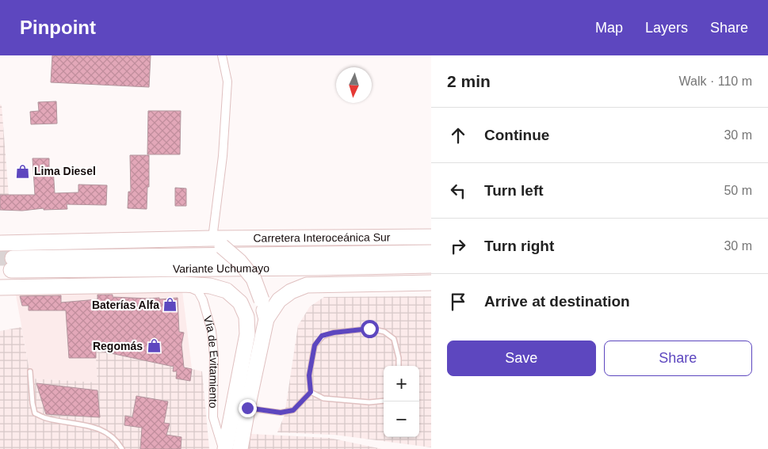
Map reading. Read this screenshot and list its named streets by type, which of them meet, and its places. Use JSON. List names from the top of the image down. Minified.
{"streets":{"highway":["Carretera Interoceánica Sur","Variante Uchumayo","Vía de Evitamiento"]},"crossings":[["Variante Uchumayo","Vía de Evitamiento"]],"places":{"shop":["Lima Diesel","Baterías Alfa","Regomás"]},"north":"bottom","page":{"header":"Pinpoint","nav":["Map","Layers","Share"],"heading":["2 min","Walk · 110 m"],"list":[["Continue","30 m"],["Turn left","50 m"],["Turn right","30 m"],"Arrive at destination"],"buttons":["Save","Share"],"map_buttons":["+","−"]}}
